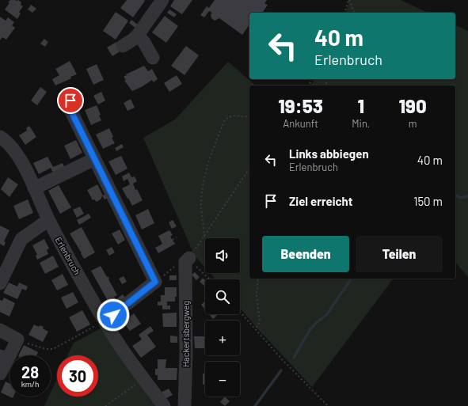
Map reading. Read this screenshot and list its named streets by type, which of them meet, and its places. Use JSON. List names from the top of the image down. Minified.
{"streets":{"street":["Erlenbruch","Hackertsbergweg"]},"page":{"turn":["40 m","Erlenbruch"],"eta":["19:53","Ankunft","1","Min.","190","m"],"list":[{"name":"Links abbiegen","note":"Erlenbruch","value":"40 m"},{"name":"Ziel erreicht","value":"150 m"}],"buttons":["Beenden","Teilen"],"map_buttons":["+","−"],"speed":"28 km/h","limit":"30"}}
